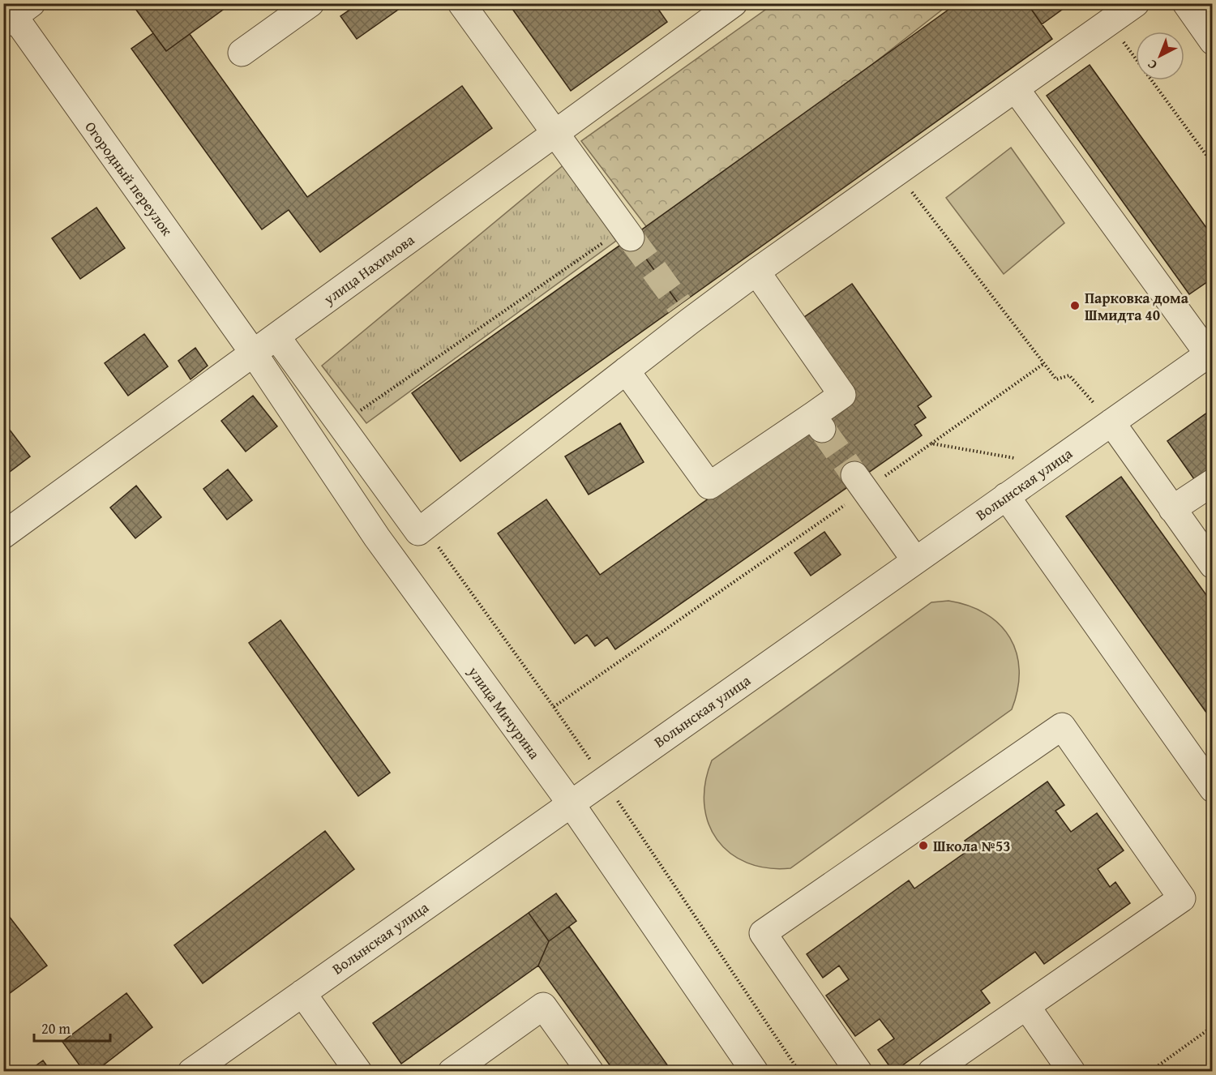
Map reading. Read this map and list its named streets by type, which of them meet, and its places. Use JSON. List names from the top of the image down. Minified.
{"streets":{"street":["Огородный переулок","улица Нахимова","Волынская улица","улица Мичурина"]},"crossings":[["Огородный переулок","улица Нахимова"],["Огородный переулок","улица Мичурина"],["улица Нахимова","улица Мичурина"],["Волынская улица","улица Мичурина"]],"places":["Парковка дома Шмидта 40","Школа №53"],"scale_bar":"20 m","north":"bottom left"}
